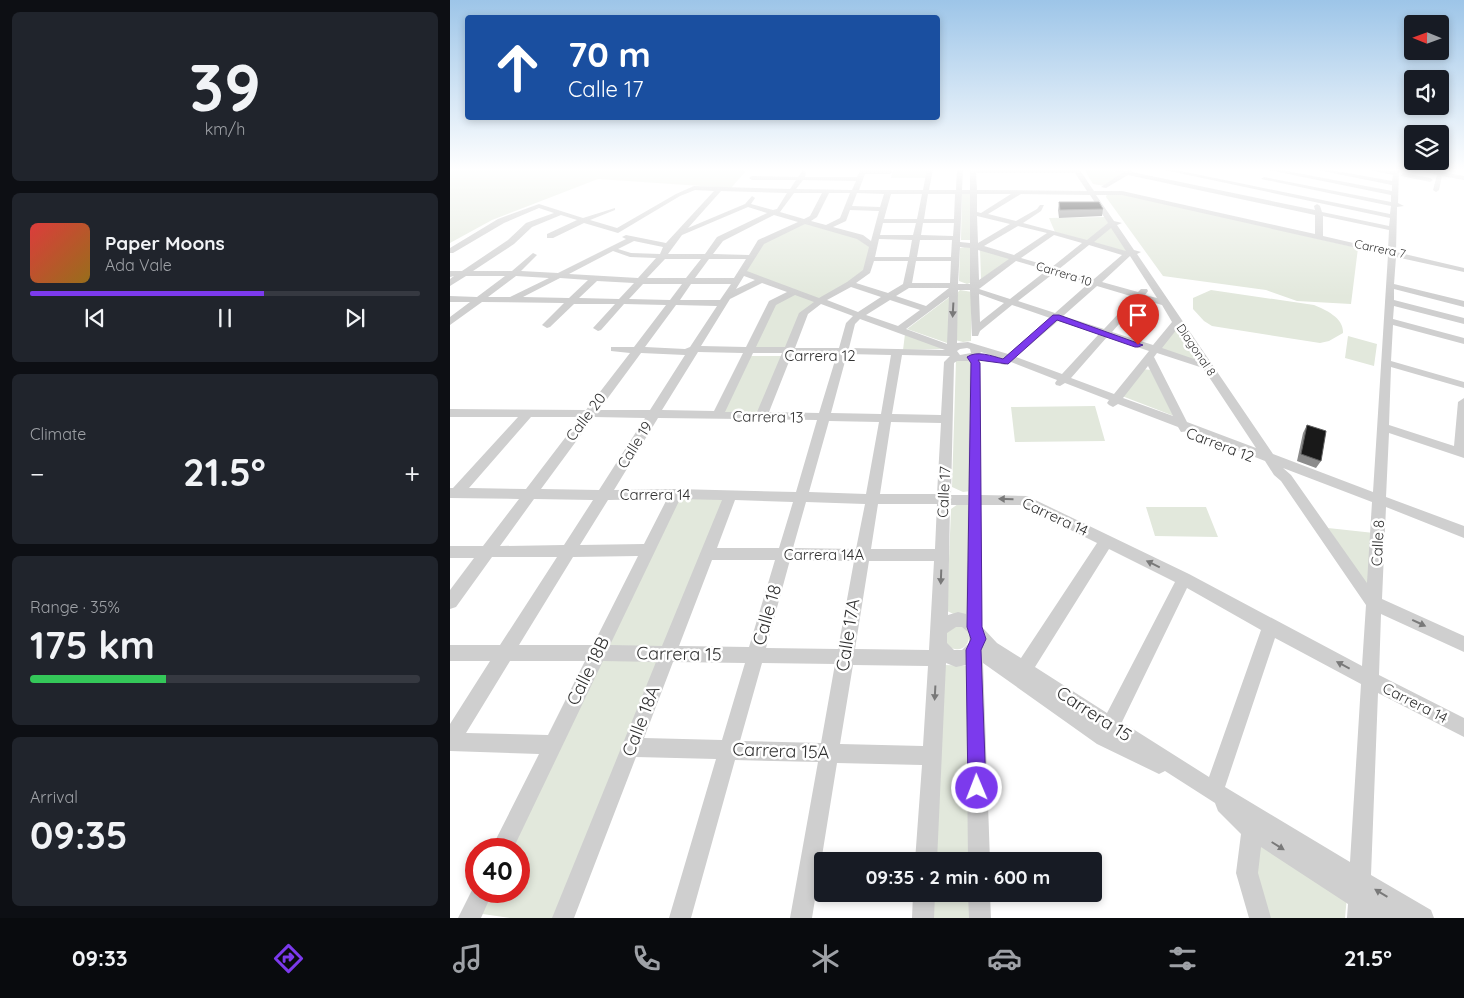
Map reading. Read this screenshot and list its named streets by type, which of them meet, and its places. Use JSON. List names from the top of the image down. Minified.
{"streets":{"street":["Carrera 7","Carrera 10","Diagonal 8","Carrera 12","Calle 20","Carrera 13","Calle 19","Calle 17","Carrera 14","Calle 8","Carrera 14A","Calle 18","Calle 17A","Carrera 15","Calle 18B","Calle 18A","Carrera 15A"]},"crossings":[["Carrera 7","Calle 8"],["Carrera 10","Diagonal 8"],["Carrera 10","Calle 17"],["Diagonal 8","Carrera 12"],["Diagonal 8","Calle 8"],["Carrera 12","Calle 20"],["Carrera 12","Calle 19"],["Carrera 12","Calle 17"],["Carrera 12","Calle 8"],["Carrera 12","Calle 18"],["Carrera 12","Calle 17A"],["Calle 20","Carrera 13"],["Calle 20","Carrera 14"],["Carrera 13","Calle 19"],["Carrera 13","Calle 17"],["Carrera 13","Calle 18"],["Carrera 13","Calle 17A"],["Calle 19","Carrera 14"],["Calle 19","Carrera 15"],["Calle 17","Carrera 14"],["Calle 17","Carrera 14A"],["Calle 17","Carrera 15"],["Calle 17","Carrera 15A"],["Carrera 14","Calle 8"],["Carrera 14","Calle 18"],["Carrera 14","Calle 17A"],["Carrera 14","Calle 18B"],["Carrera 14","Calle 18A"],["Calle 8","Carrera 15"],["Carrera 14A","Calle 18"],["Carrera 14A","Calle 17A"],["Carrera 14A","Calle 18A"],["Calle 18","Carrera 15"],["Calle 18","Carrera 15A"],["Calle 17A","Carrera 15"],["Calle 17A","Carrera 15A"],["Carrera 15","Calle 18B"],["Carrera 15","Calle 18A"],["Calle 18A","Carrera 15A"]],"north":"left","page":{"tile":[["39","km/h"],"Climate",["Range · 35%","175 km"],["Arrival","09:35"]],"turn":["70 m","Calle 17"],"song":["Paper Moons","Ada Vale"],"heat":["−","21.5°","+"],"limit":"40","trip":"09:35 · 2 min · 600 m","tabs":["09:33","21.5°"]}}
